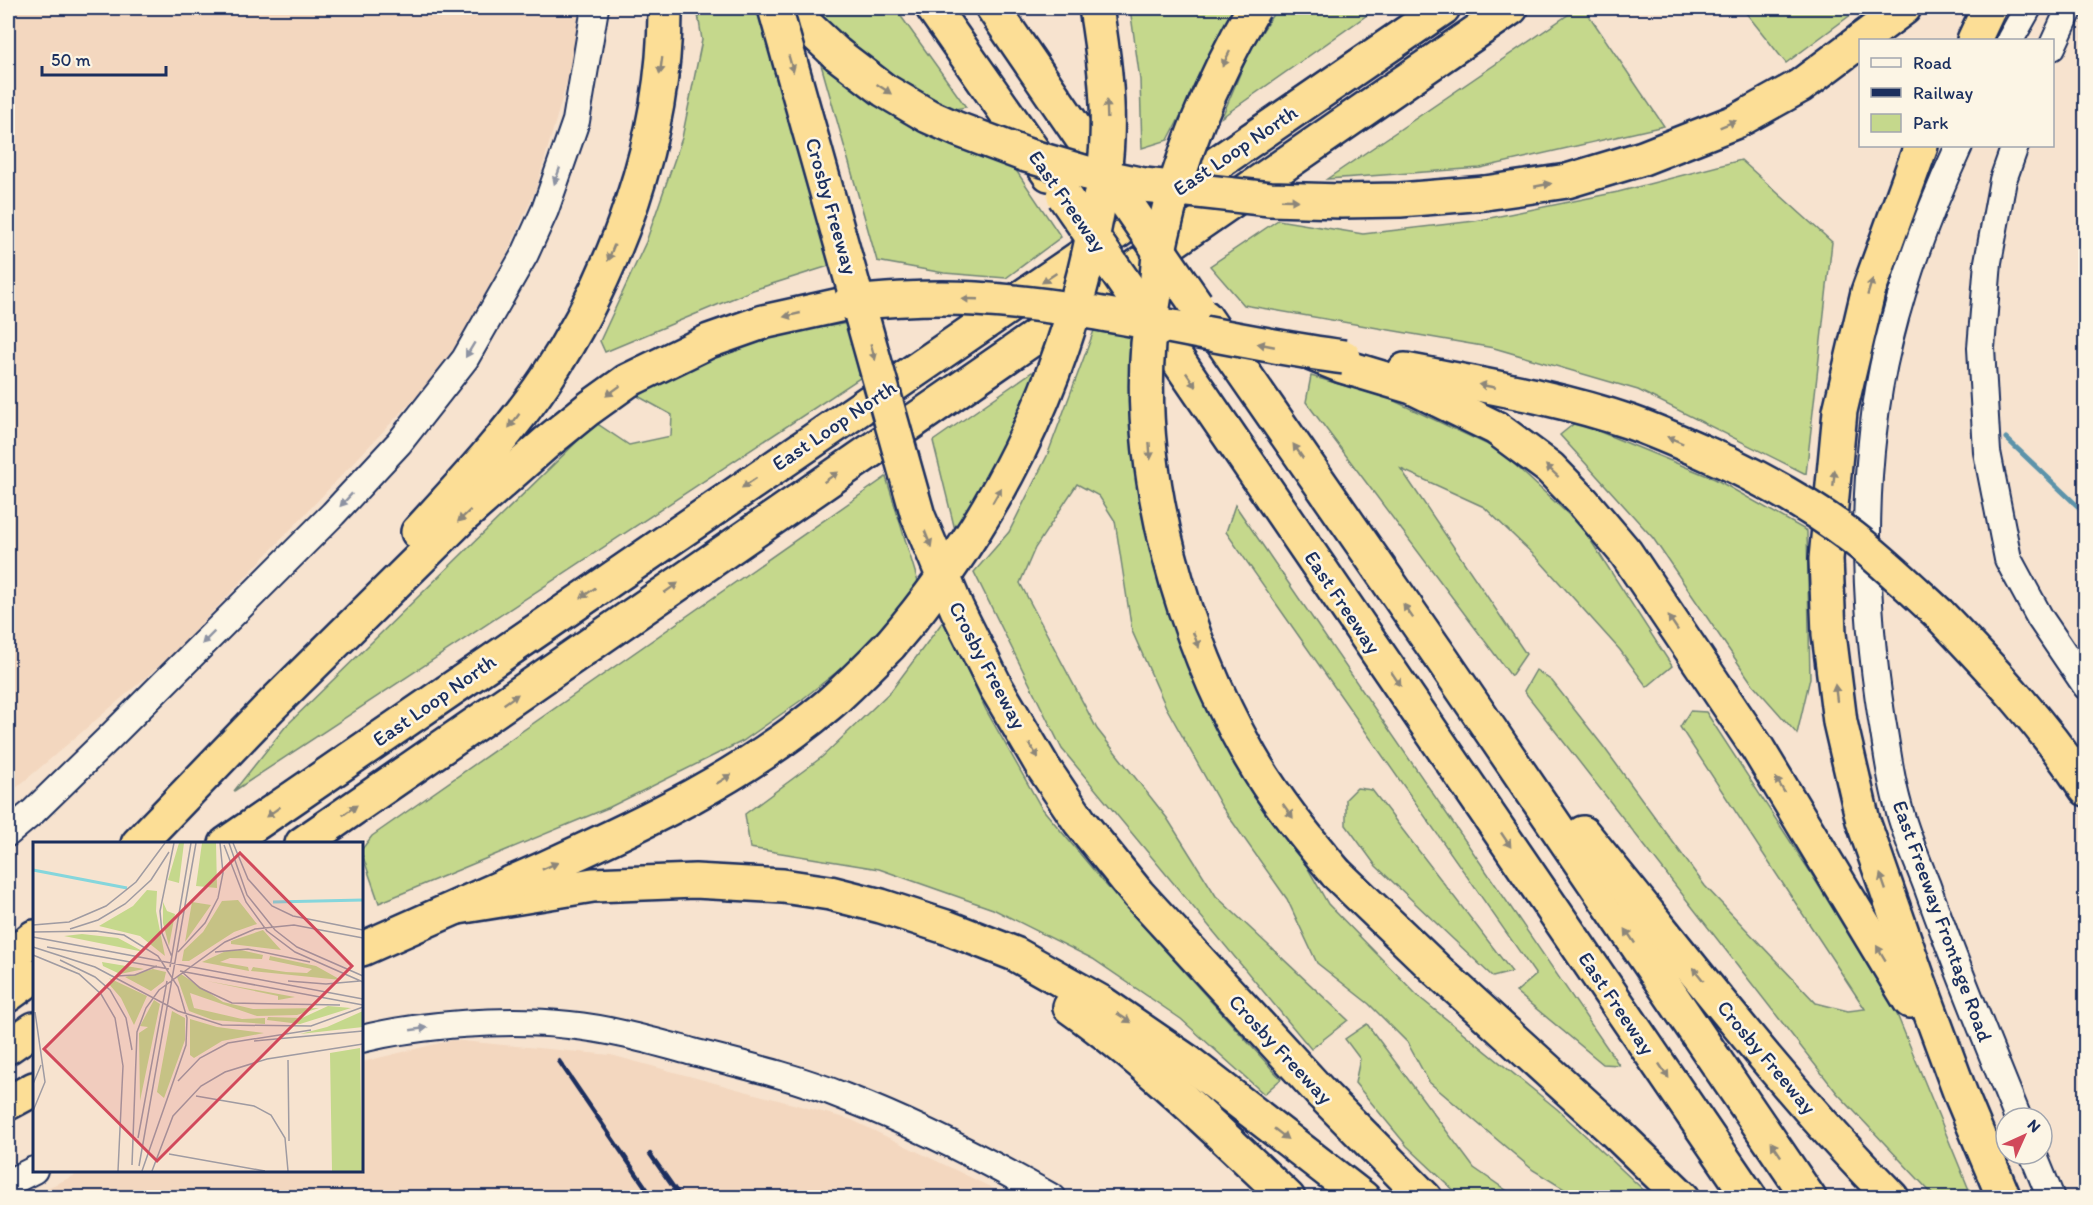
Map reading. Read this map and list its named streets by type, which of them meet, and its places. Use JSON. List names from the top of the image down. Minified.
{"streets":{"highway":["East Loop North","East Freeway","Crosby Freeway"],"main road":["East Freeway Frontage Road"]},"legend":["Road","Railway","Park"],"scale_bar":"50 m","north":"top right"}
